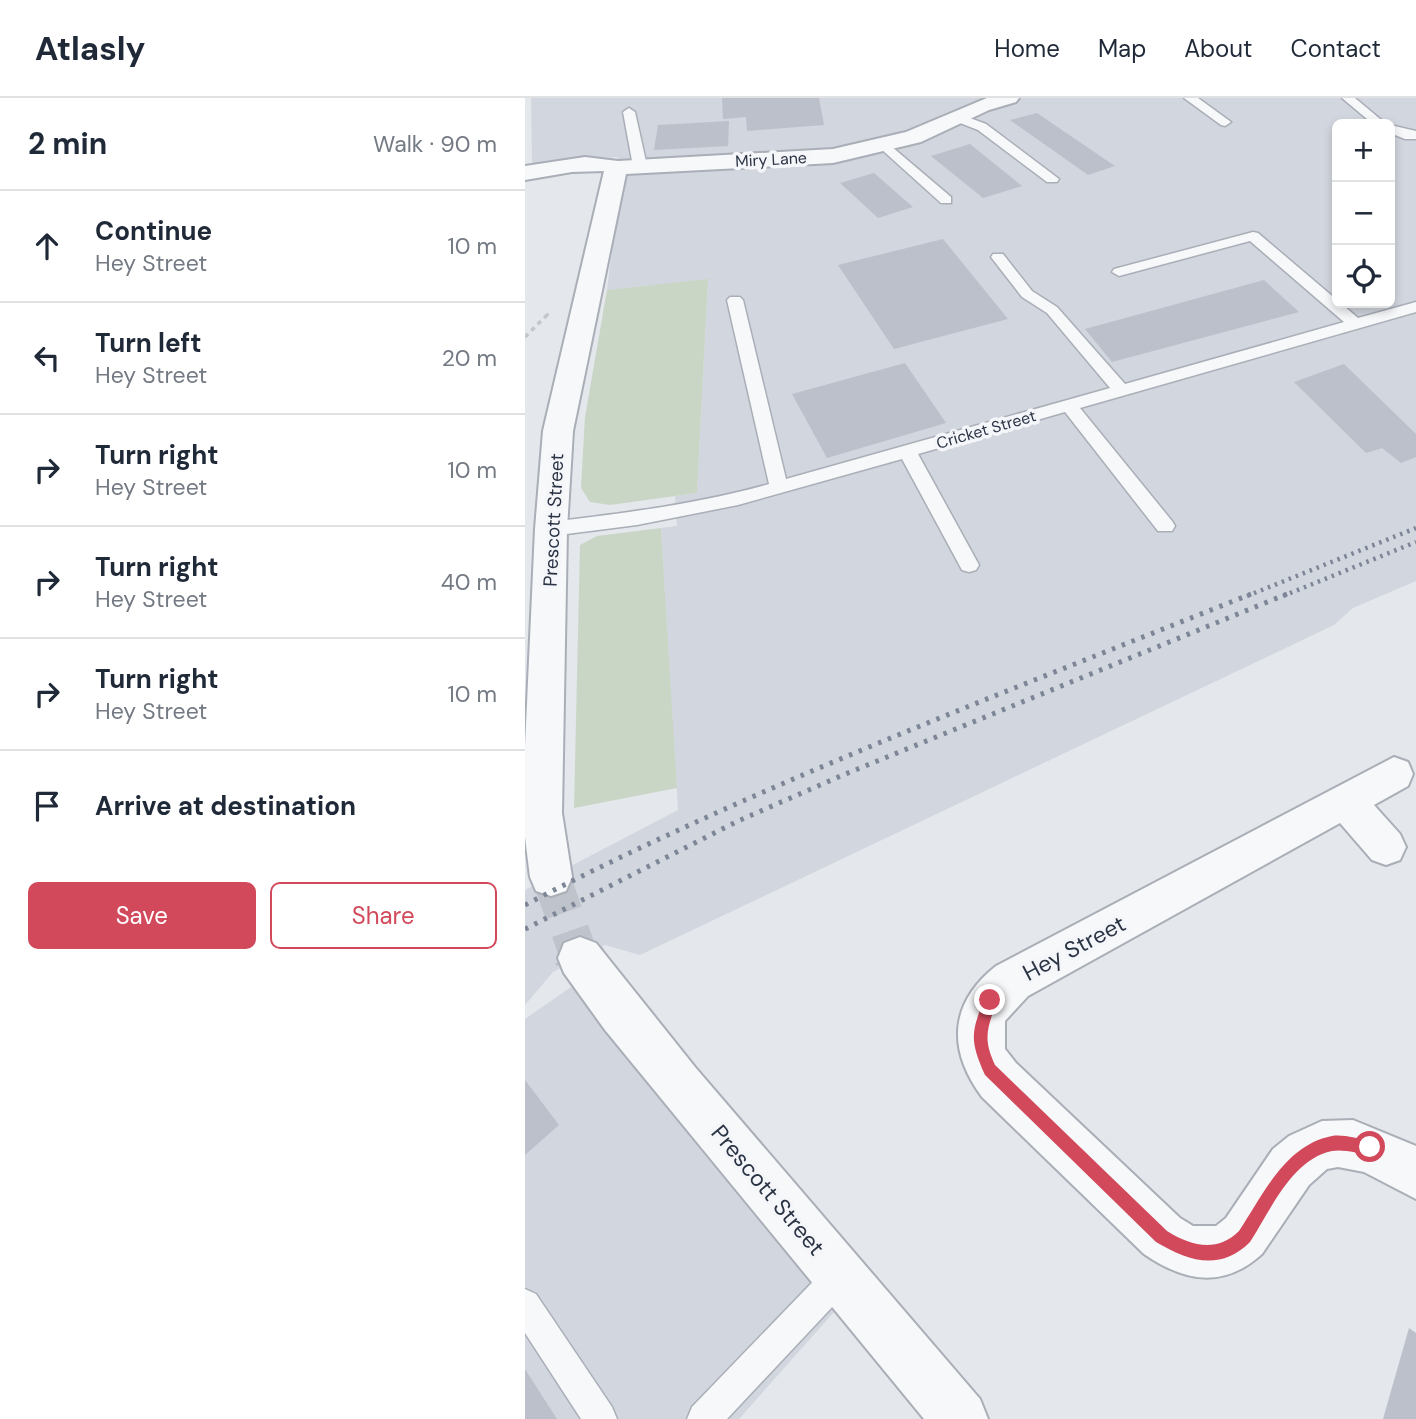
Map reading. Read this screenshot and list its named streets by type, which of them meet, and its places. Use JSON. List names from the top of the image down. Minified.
{"streets":{"street":["Miry Lane","Prescott Street","Hey Street"],"lane":["Cricket Street"]},"crossings":[["Miry Lane","Prescott Street"],["Cricket Street","Prescott Street"]],"page":{"header":"Atlasly","nav":["Home","Map","About","Contact"],"heading":["2 min","Walk · 90 m"],"map_buttons":["+","−"],"list":[["Continue","Hey Street","10 m"],["Turn left","Hey Street","20 m"],["Turn right","Hey Street","10 m"],["Turn right","Hey Street","40 m"],["Turn right","Hey Street","10 m"],"Arrive at destination"],"buttons":["Save","Share"]}}
